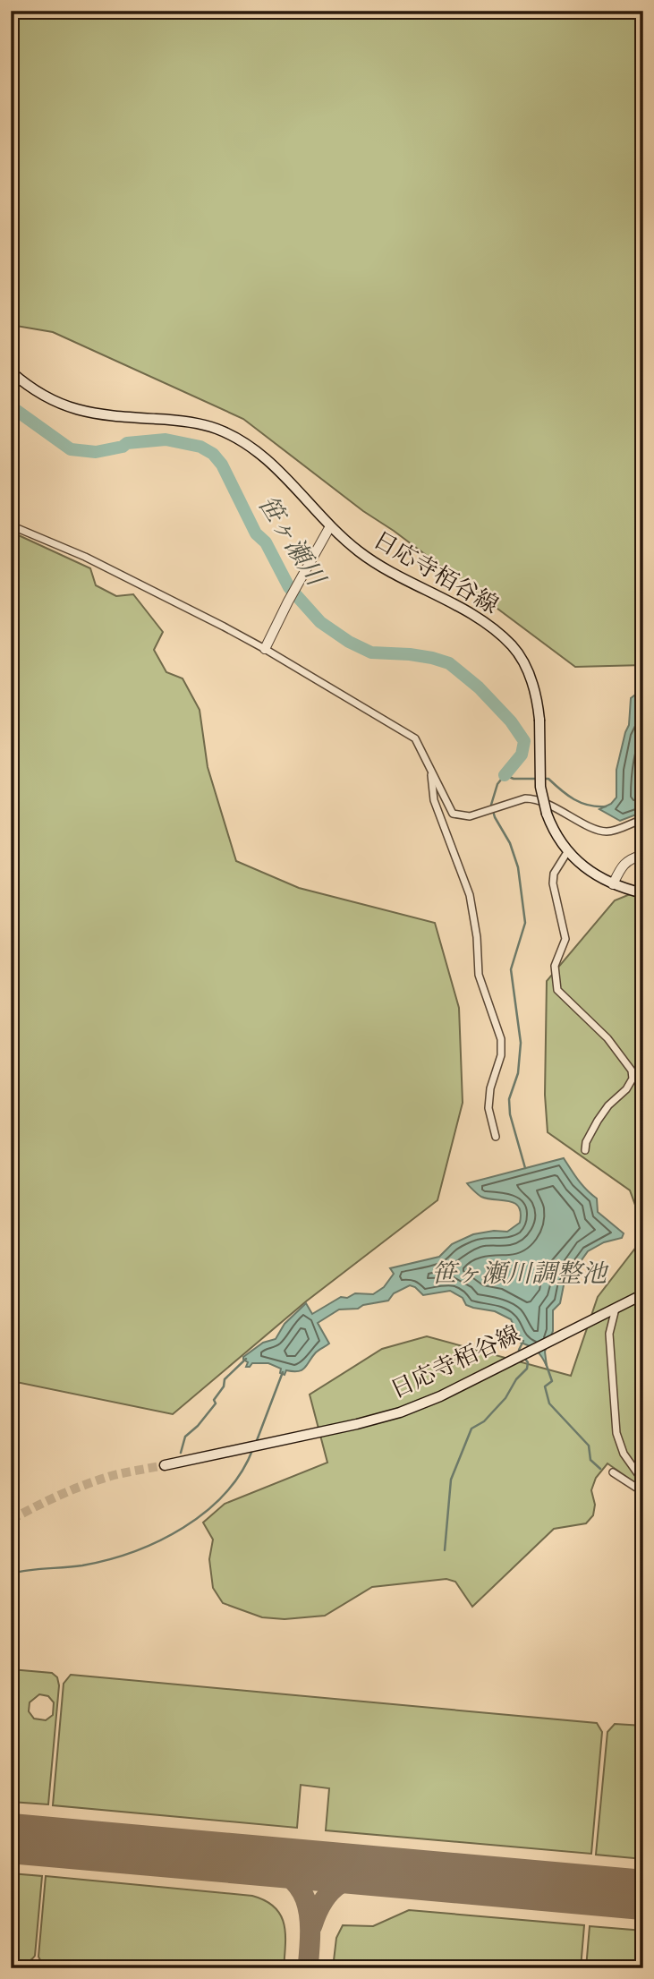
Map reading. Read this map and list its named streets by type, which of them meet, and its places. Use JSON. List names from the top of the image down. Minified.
{"streets":{"main road":["日応寺栢谷線"]},"water":["笹ヶ瀬川","笹ヶ瀬川調整池"]}
